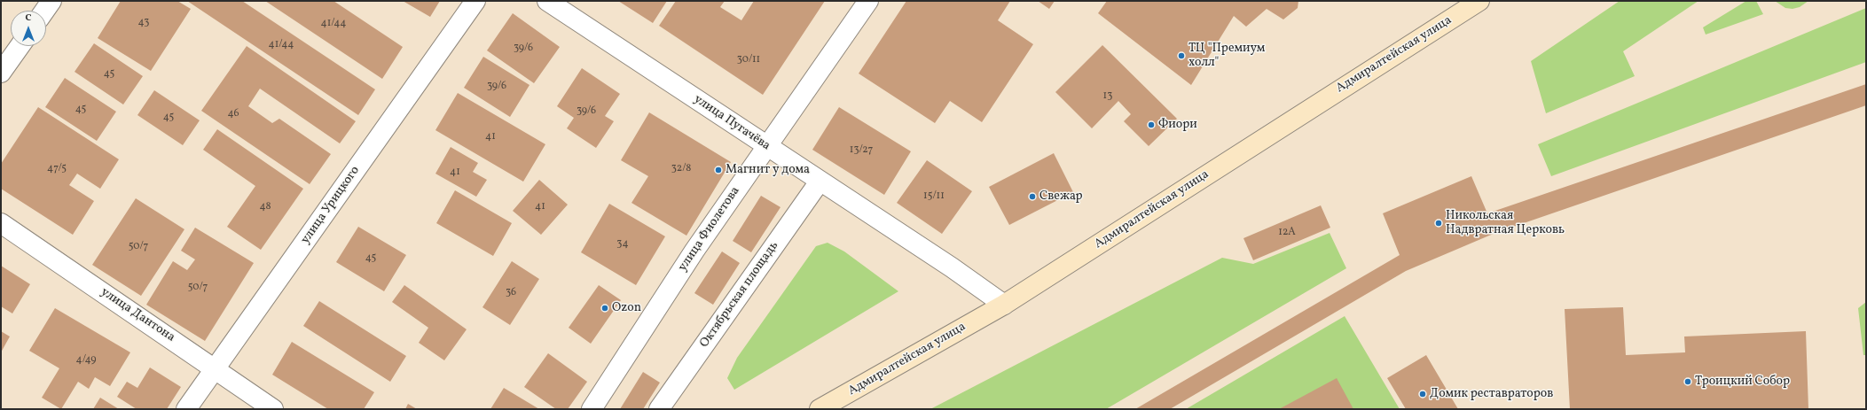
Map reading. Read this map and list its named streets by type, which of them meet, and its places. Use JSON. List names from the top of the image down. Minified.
{"streets":{"main road":["Адмиралтейская улица"],"street":["улица Пугачёва","улица Урицкого","улица Фиолетова","Октябрьская площадь","улица Дантона"]},"crossings":[["Адмиралтейская улица","улица Пугачёва"],["улица Пугачёва","улица Фиолетова"],["улица Пугачёва","Октябрьская площадь"],["улица Урицкого","улица Дантона"]],"places":["ТЦ \"Премиум холл\"","Фиори","Магнит у дома","Свежар","Никольская Надвратная Церковь","Ozon","Троицкий Собор","Домик реставраторов"],"house_numbers":["43","41/44","41/44","39/6","30/11","45","39/6","13","45","39/6","46","45","41","13/27","47/5","32/8","41","15/11","48","41","12А","34","50/7","45","50/7","36","4/49"],"north":"top"}
